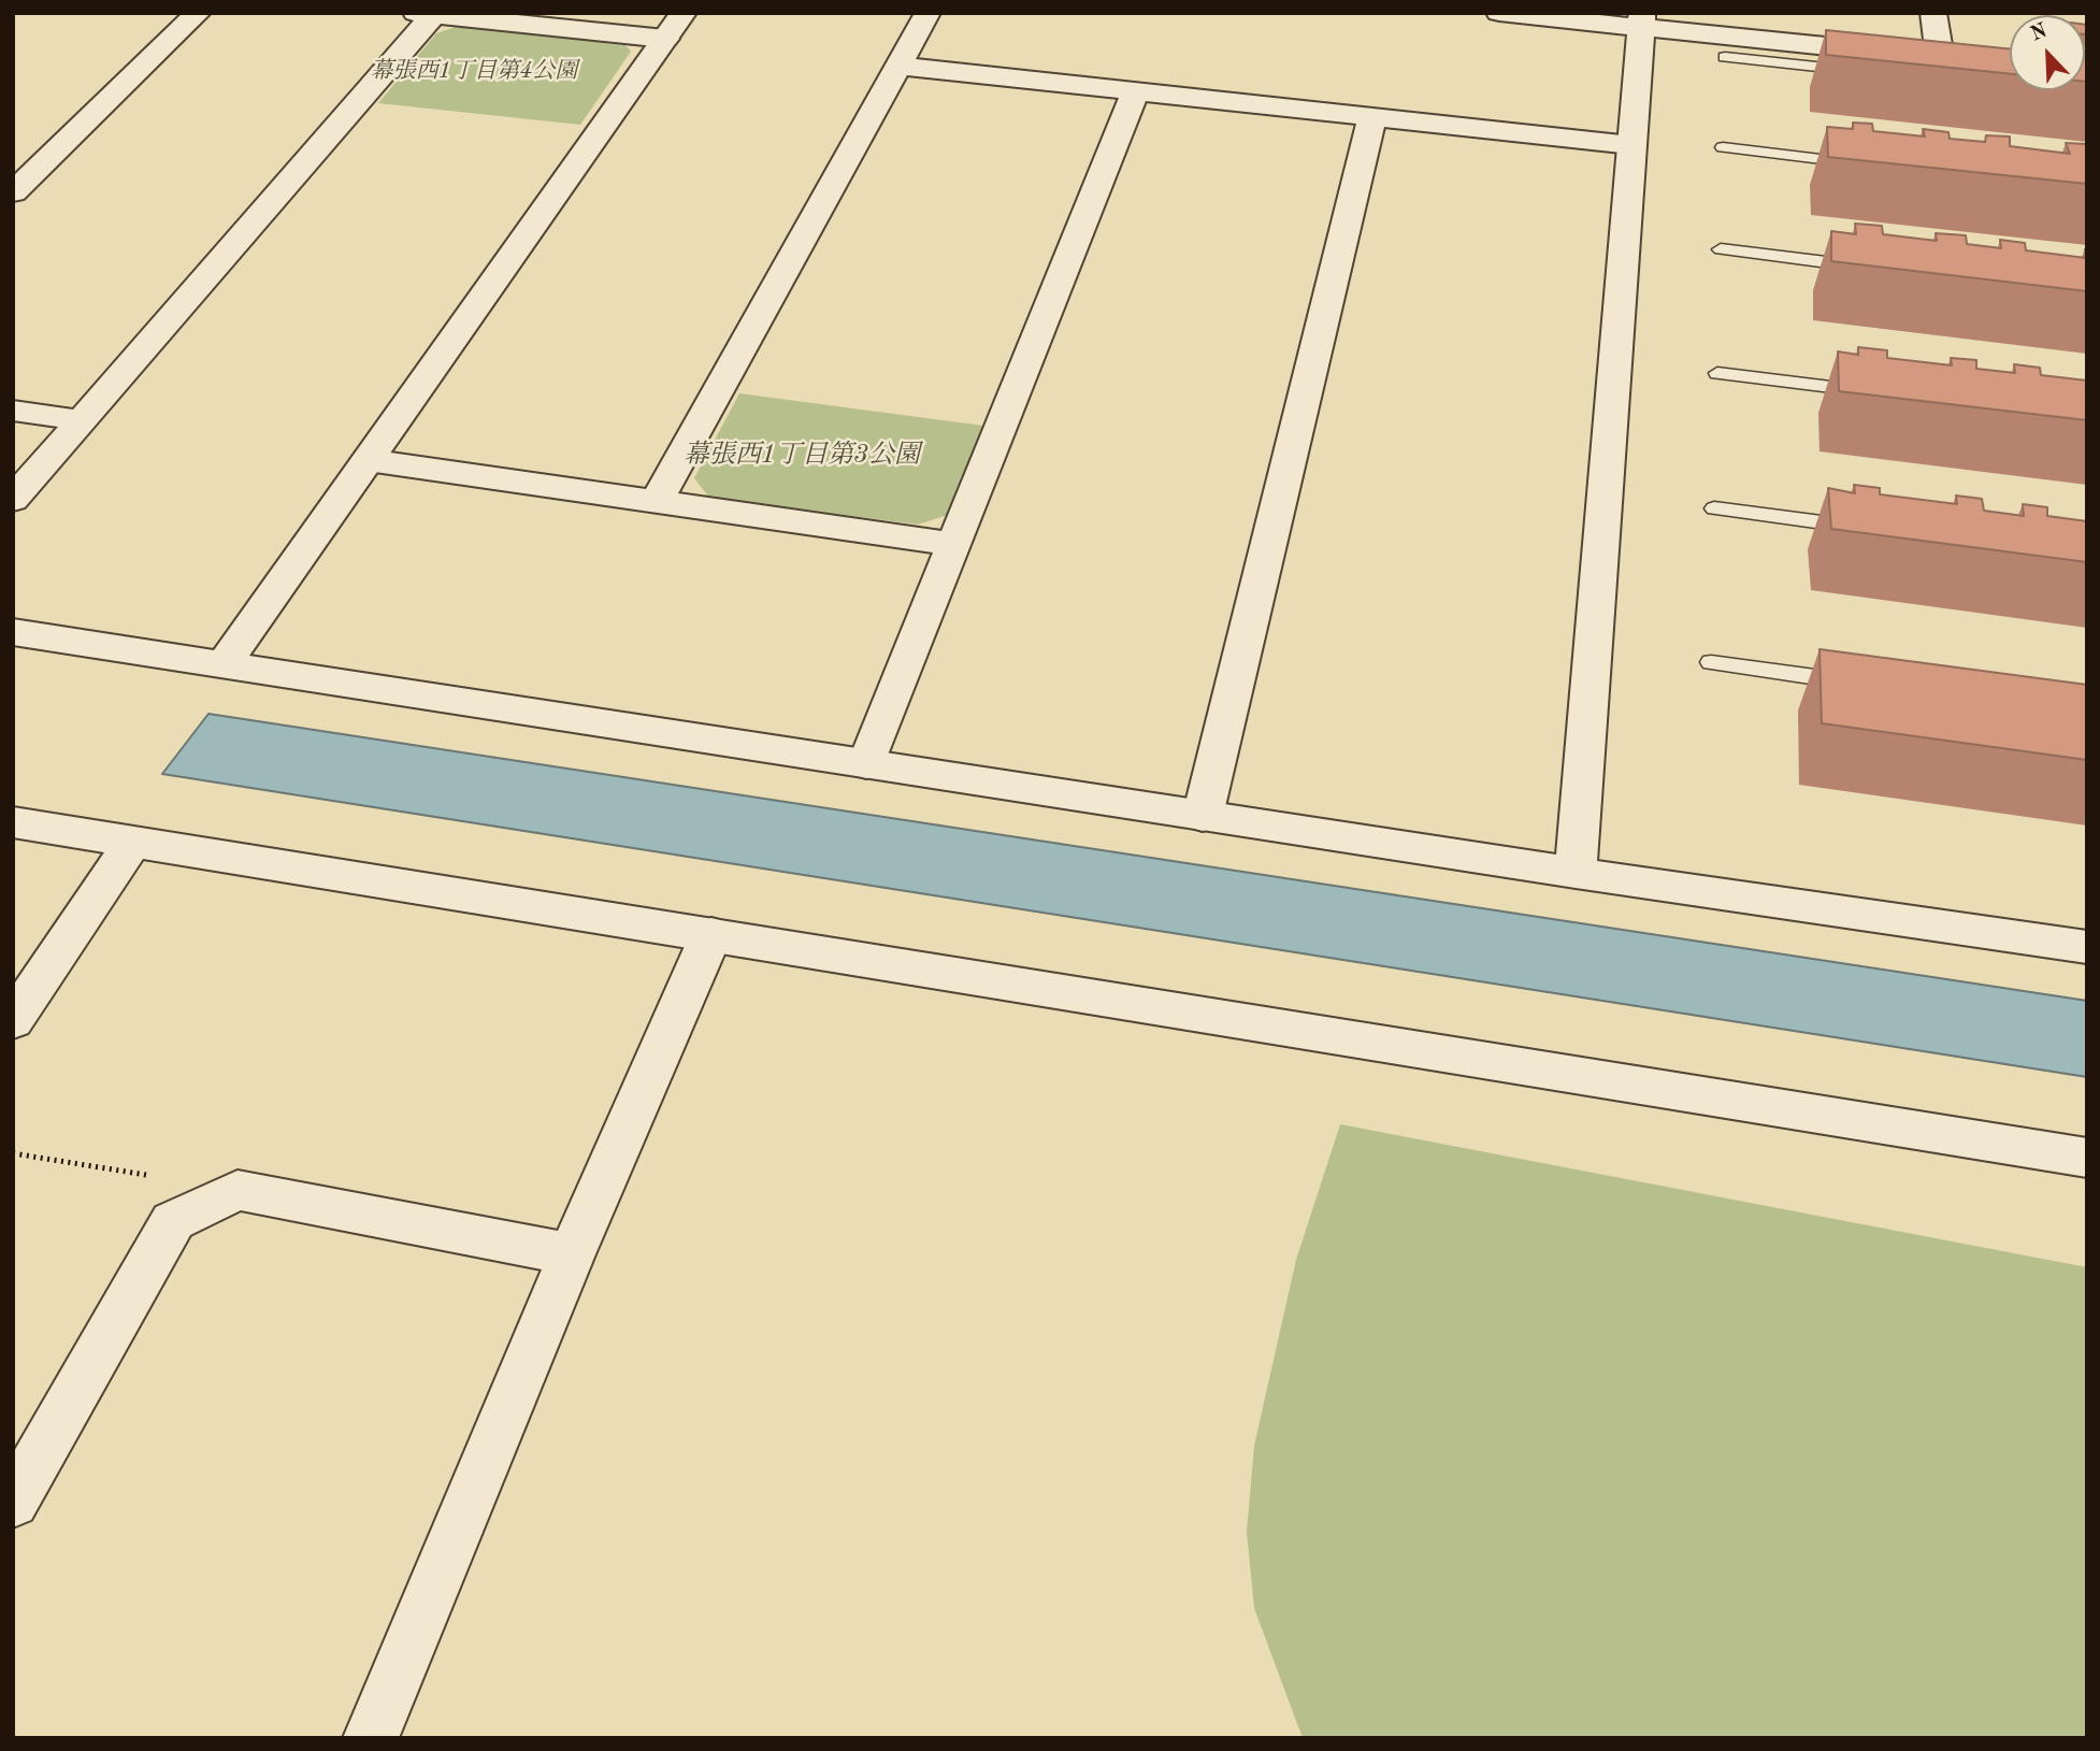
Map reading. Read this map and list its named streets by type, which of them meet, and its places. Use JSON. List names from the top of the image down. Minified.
{"parks":["幕張西1丁目第4公園","幕張西1丁目第3公園"],"north":"top left"}
